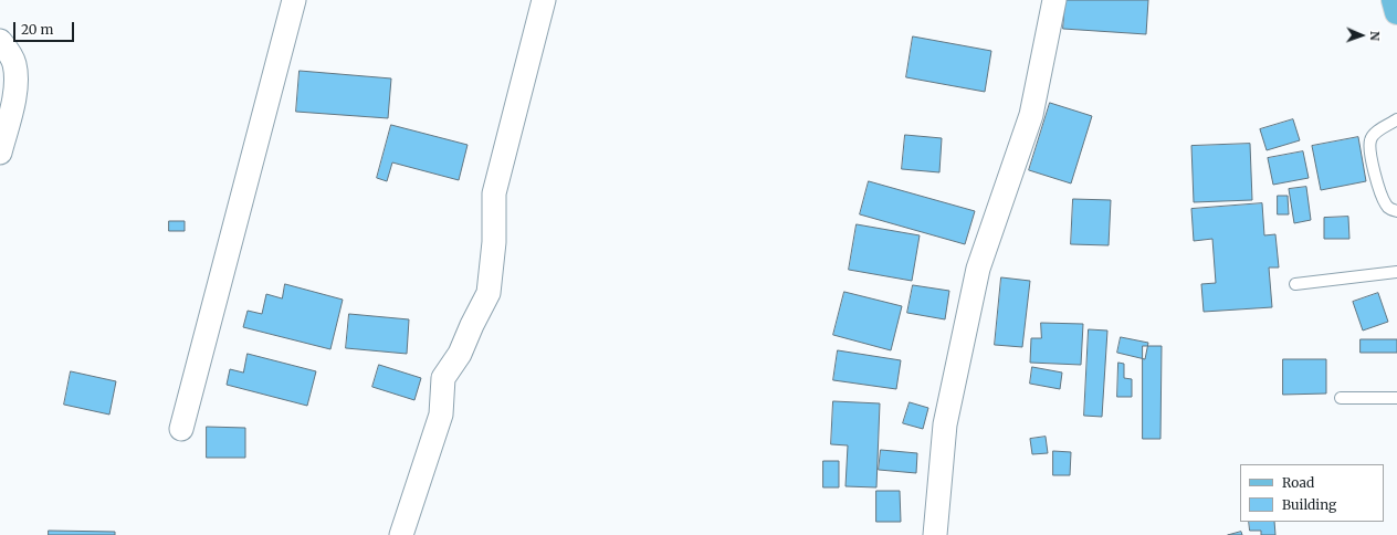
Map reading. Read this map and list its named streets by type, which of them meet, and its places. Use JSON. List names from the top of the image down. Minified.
{"legend":["Road","Building"],"scale_bar":"20 m","north":"right"}
